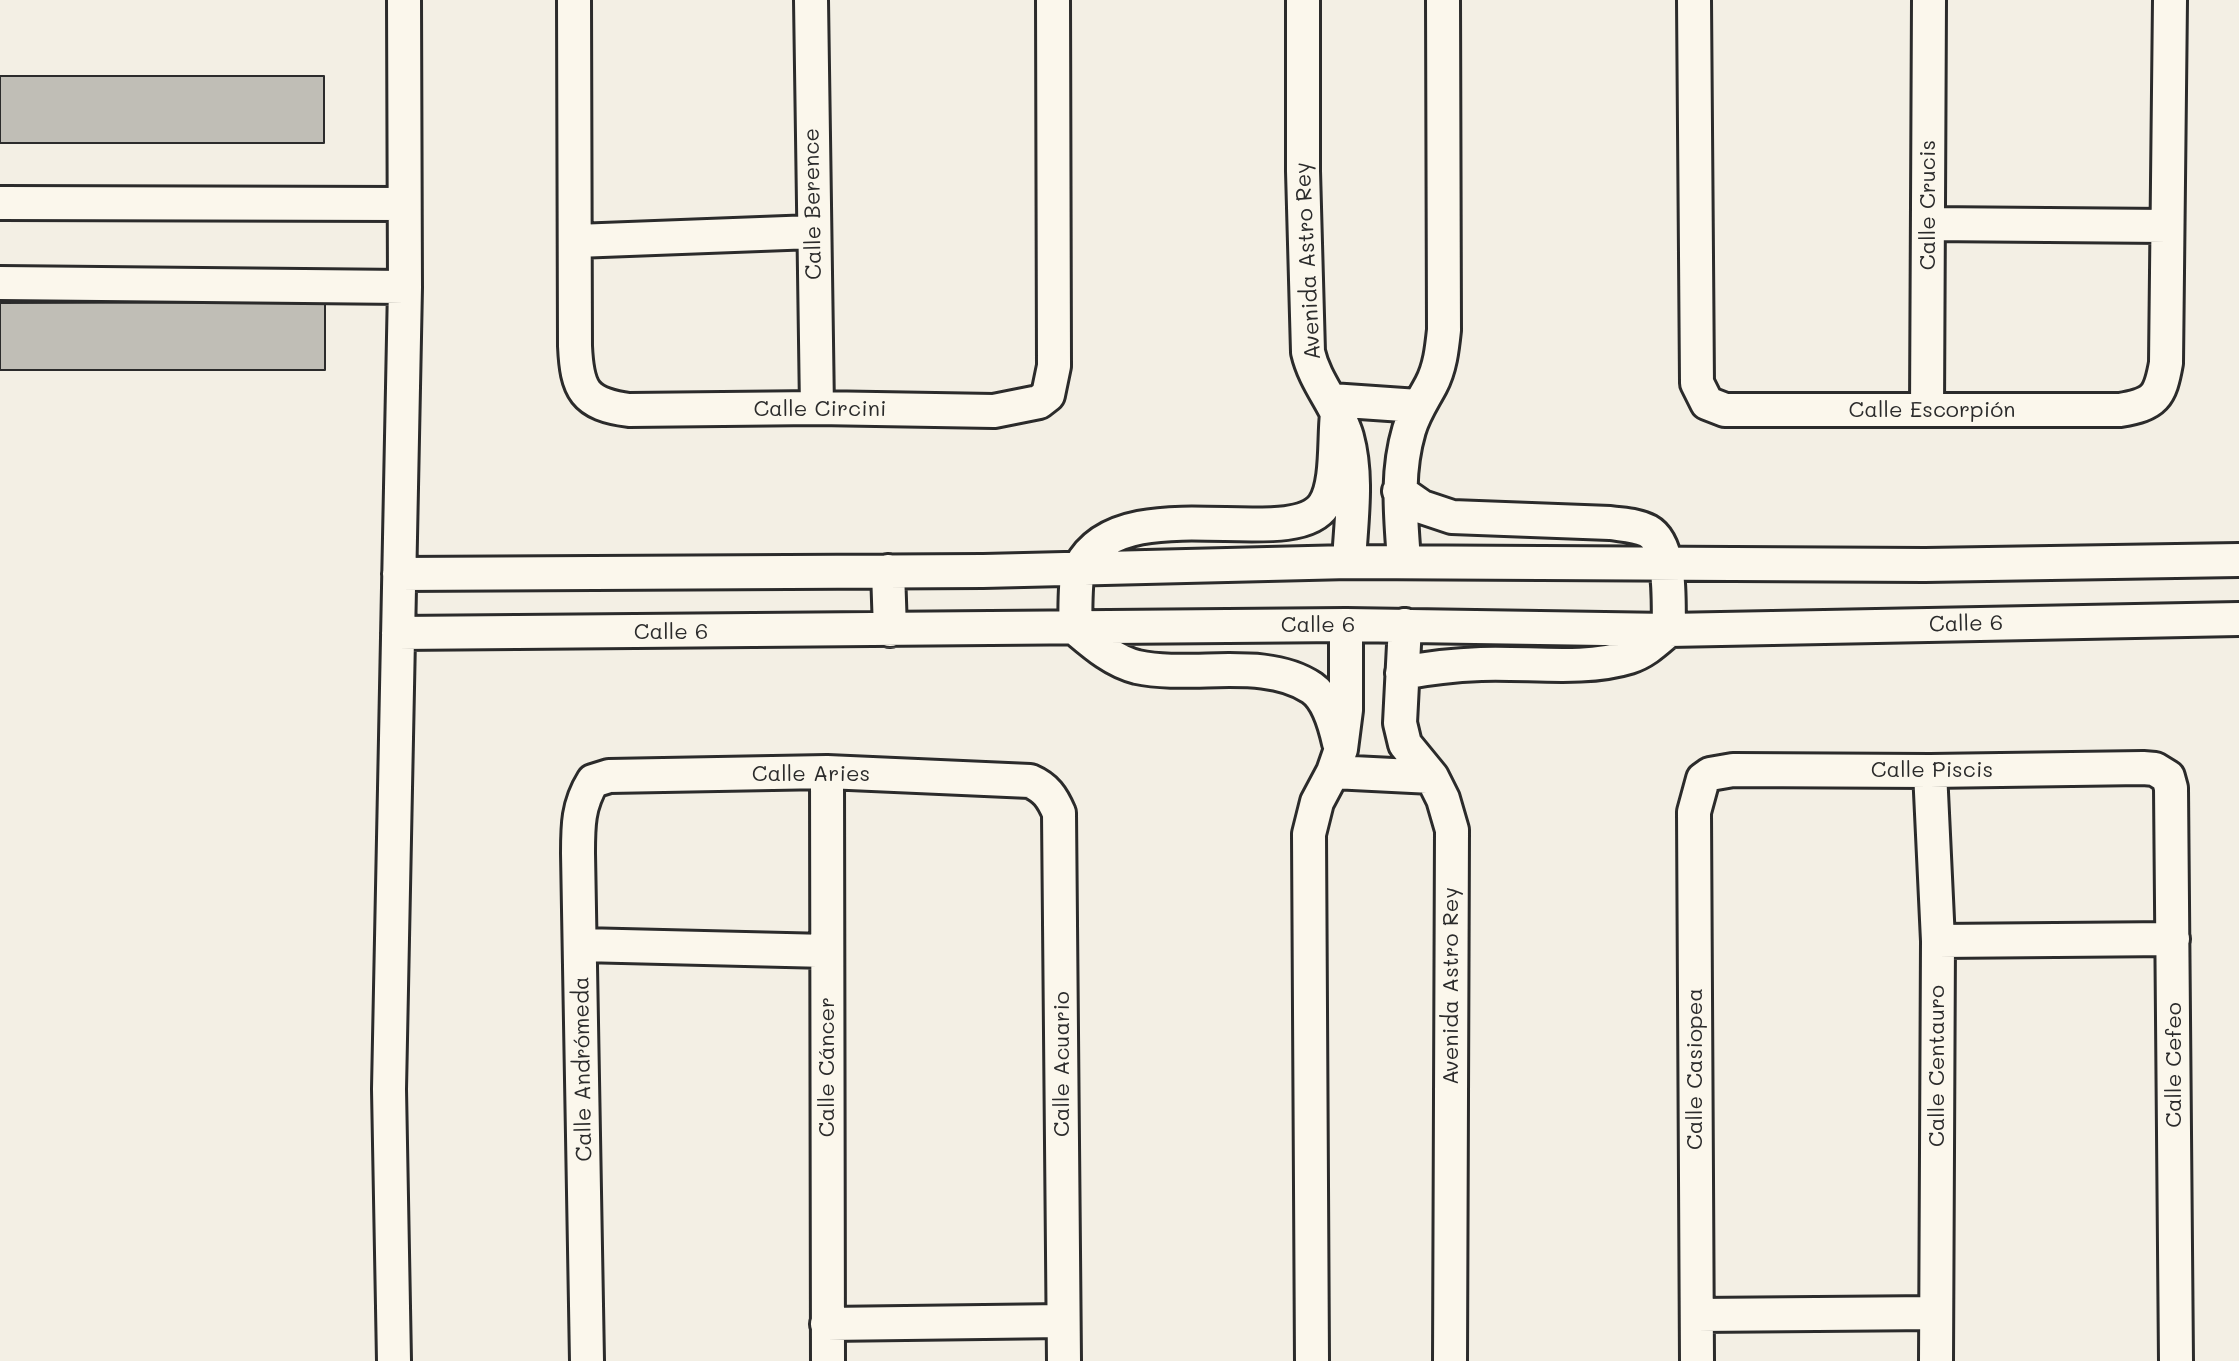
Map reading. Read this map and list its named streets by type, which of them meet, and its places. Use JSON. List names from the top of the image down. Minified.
{"streets":{"street":["Calle Berence","Calle Crucis","Avenida Astro Rey","Calle Circini","Calle Escorpión","Calle 6","Calle Piscis","Calle Aries","Calle Acuario","Calle Cefeo","Calle Centauro","Calle Cáncer","Calle Andrómeda","Calle Casiopea"]},"crossings":[["Calle Berence","Calle Circini"],["Calle Crucis","Calle Escorpión"],["Avenida Astro Rey","Calle 6"],["Calle Piscis","Calle Cefeo"],["Calle Piscis","Calle Centauro"],["Calle Piscis","Calle Casiopea"],["Calle Aries","Calle Acuario"],["Calle Aries","Calle Cáncer"],["Calle Aries","Calle Andrómeda"]]}
